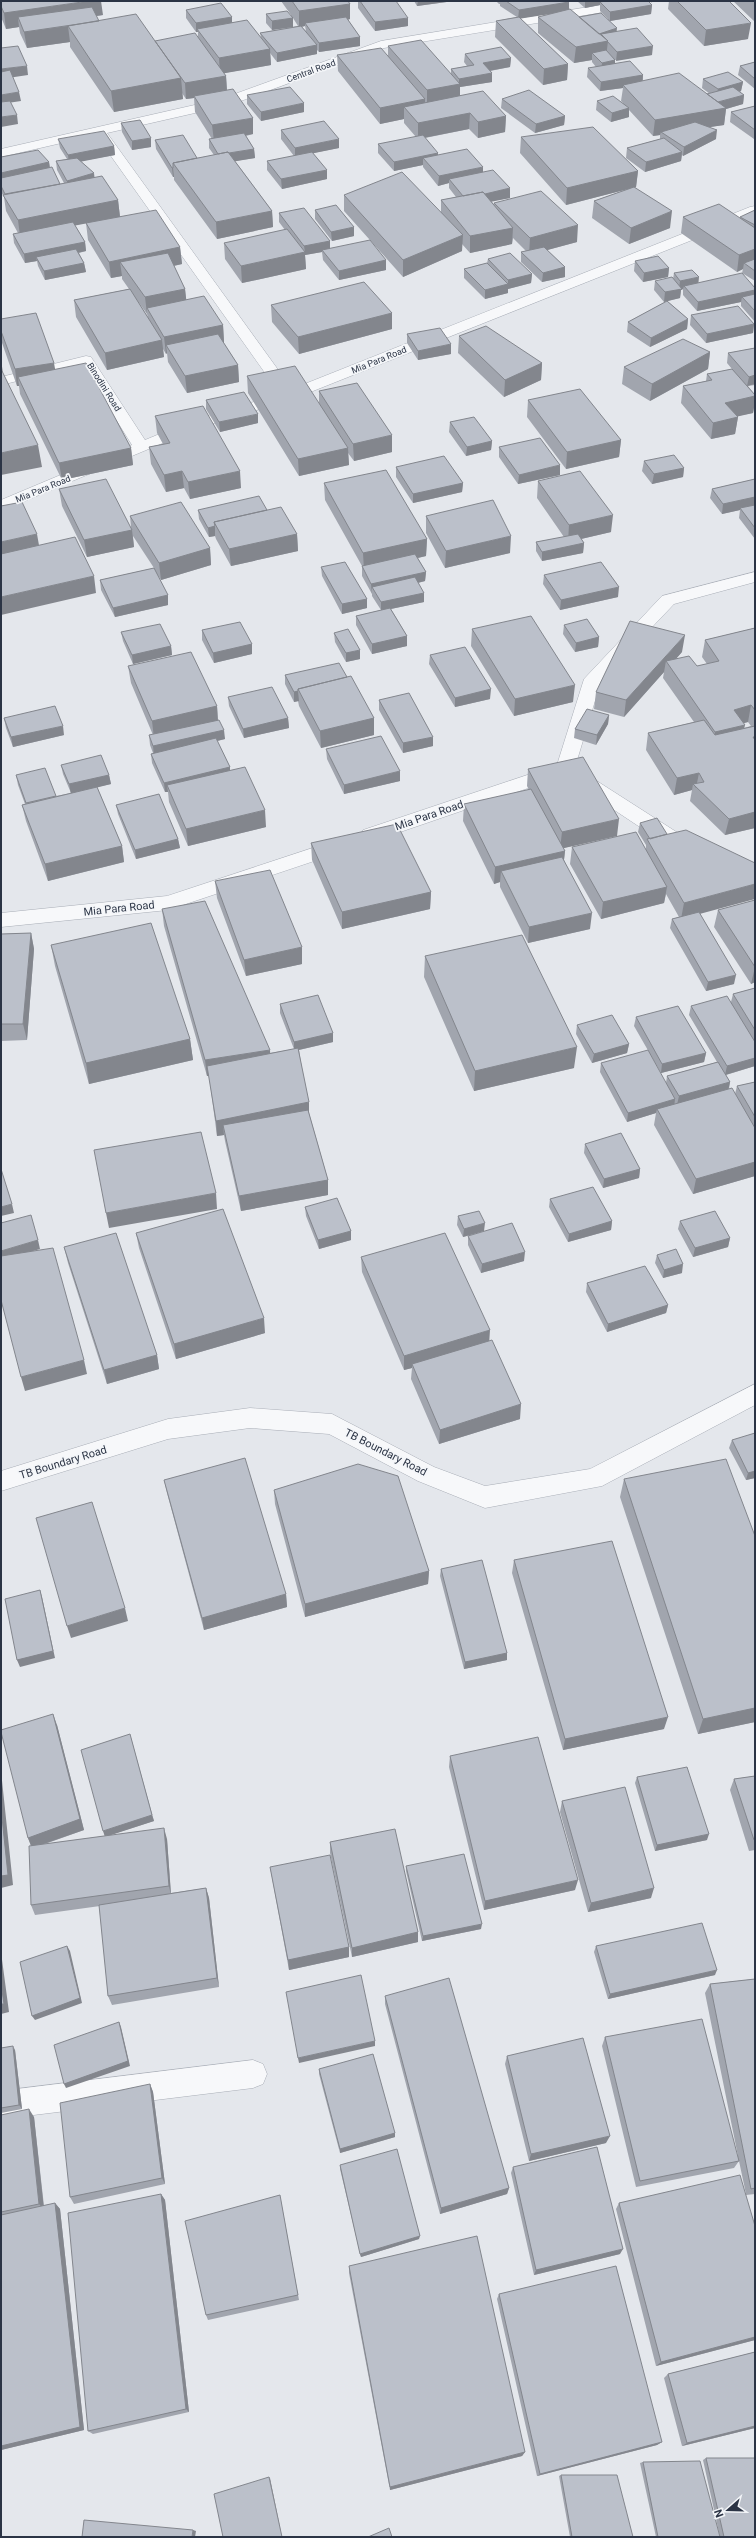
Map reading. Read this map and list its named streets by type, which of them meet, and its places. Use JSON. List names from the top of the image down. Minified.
{"streets":{"street":["Central Road","Mia Para Road","Binodini Road","TB Boundary Road"]},"crossings":[["Mia Para Road","Binodini Road"]],"north":"left"}
